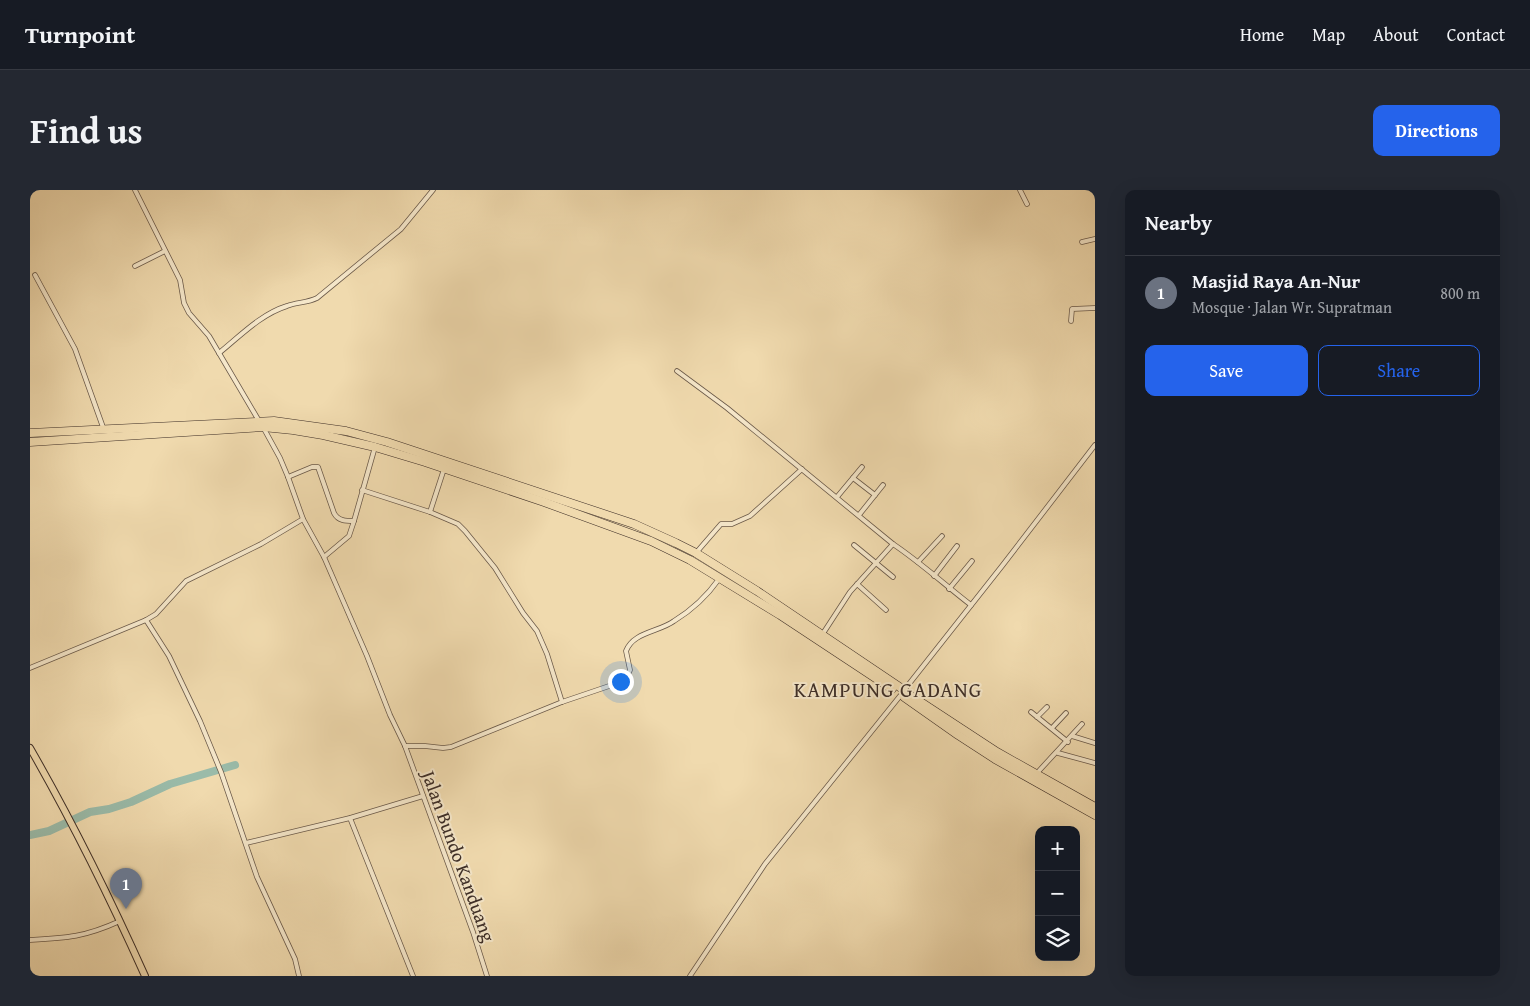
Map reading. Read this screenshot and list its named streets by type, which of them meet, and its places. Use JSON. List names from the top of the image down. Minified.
{"streets":{"street":["Jalan Bundo Kanduang"]},"districts":["KAMPUNG GADANG"],"page":{"header":"Turnpoint","nav":["Home","Map","About","Contact"],"title":"Find us","buttons":["Directions",["Save","Share"]],"heading":"Nearby","list":[{"mark":"1","name":"Masjid Raya An-Nur","note":"Mosque · Jalan Wr. Supratman","value":"800 m"}],"map_buttons":["+","−"],"pins":"1"}}
